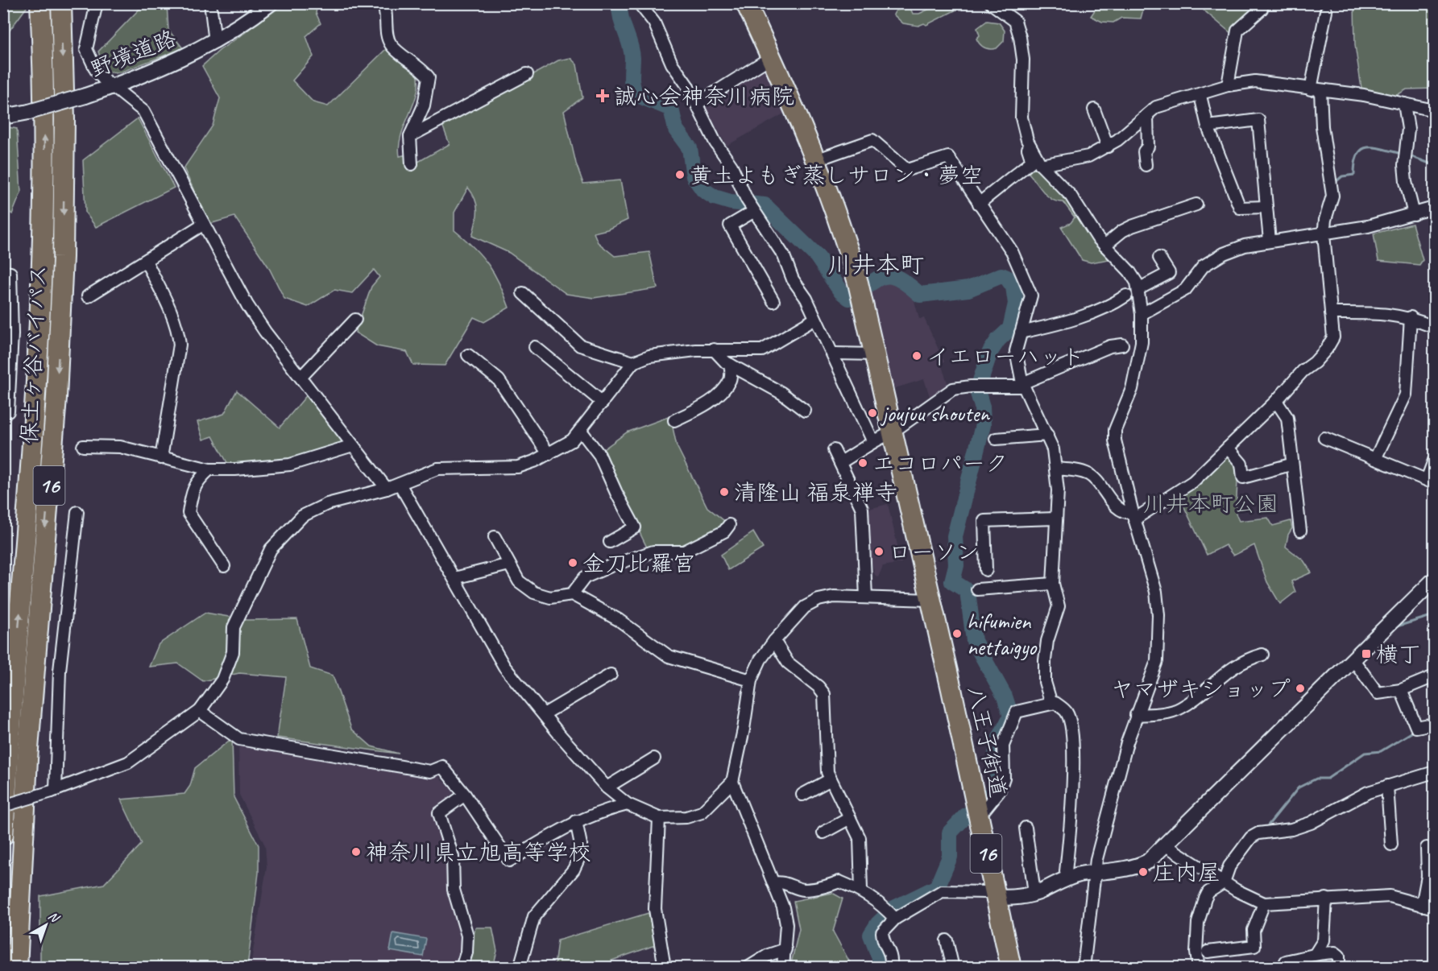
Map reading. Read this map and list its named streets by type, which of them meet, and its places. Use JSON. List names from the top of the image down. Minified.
{"streets":{"highway":["保土ヶ谷バイパス","16","八王子街道"],"street":["野境道路"]},"districts":["川井本町"],"parks":["川井本町公園"],"places":{"health":["誠心会神奈川病院"],"other":["黄土よもぎ蒸しサロン・夢空","イエローハット","joujuu shouten","エコロパーク","清隆山 福泉禅寺","ローソン","金刀比羅宮","hifumien nettaigyo","ヤマザキショップ","神奈川県立旭高等学校","庄内屋"],"transit":["横丁"]},"north":"top right"}
